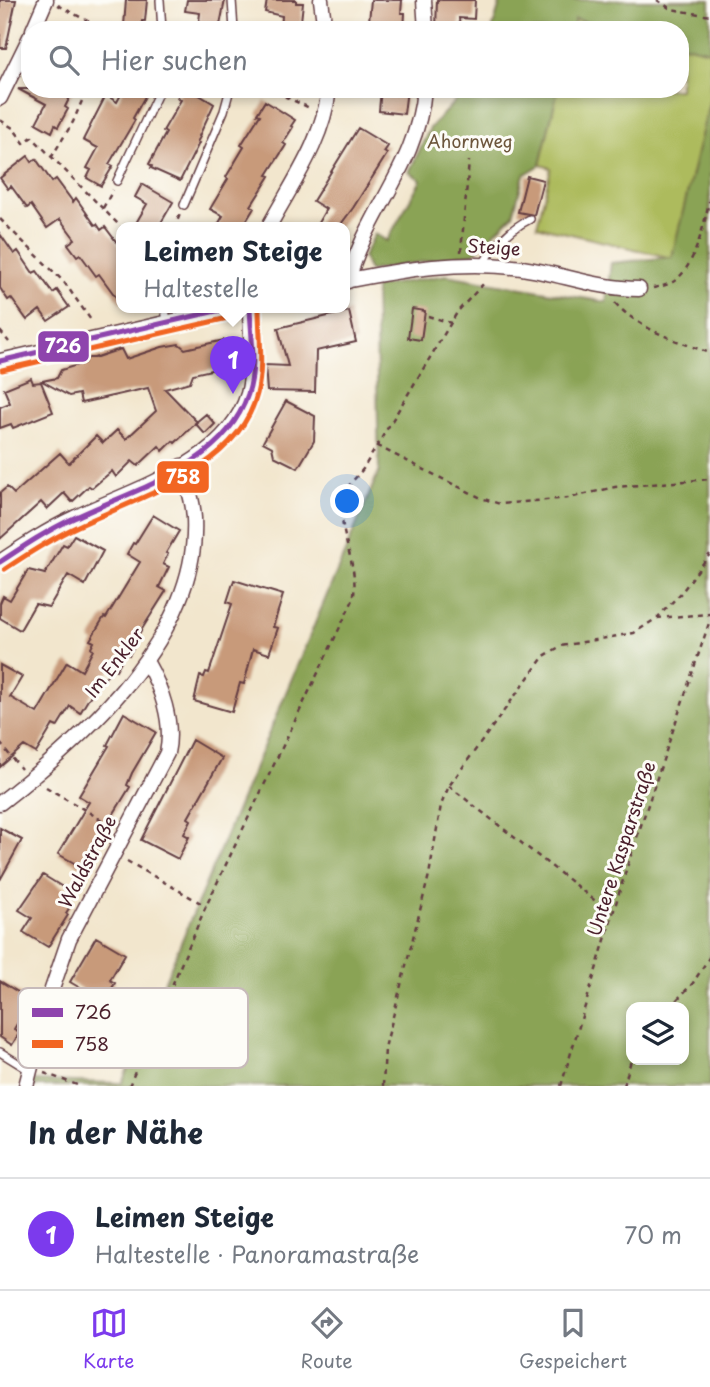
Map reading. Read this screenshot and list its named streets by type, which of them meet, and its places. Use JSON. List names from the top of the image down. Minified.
{"streets":{"street":["Steige","Im Enkler","Waldstraße"],"path":["Untere Kasparstraße"]},"crossings":[["Im Enkler","Waldstraße"]],"parks":["Ahornweg"],"lines":["transit line 726","transit line 758"],"legend":["726","758"],"page":{"search":"Hier suchen","popup":["Leimen Steige","Haltestelle"],"pins":"1","heading":"In der Nähe","list":[{"mark":"1","name":"Leimen Steige","note":"Haltestelle · Panoramastraße","value":"70 m"}],"nav":["Karte","Route","Gespeichert"]}}
